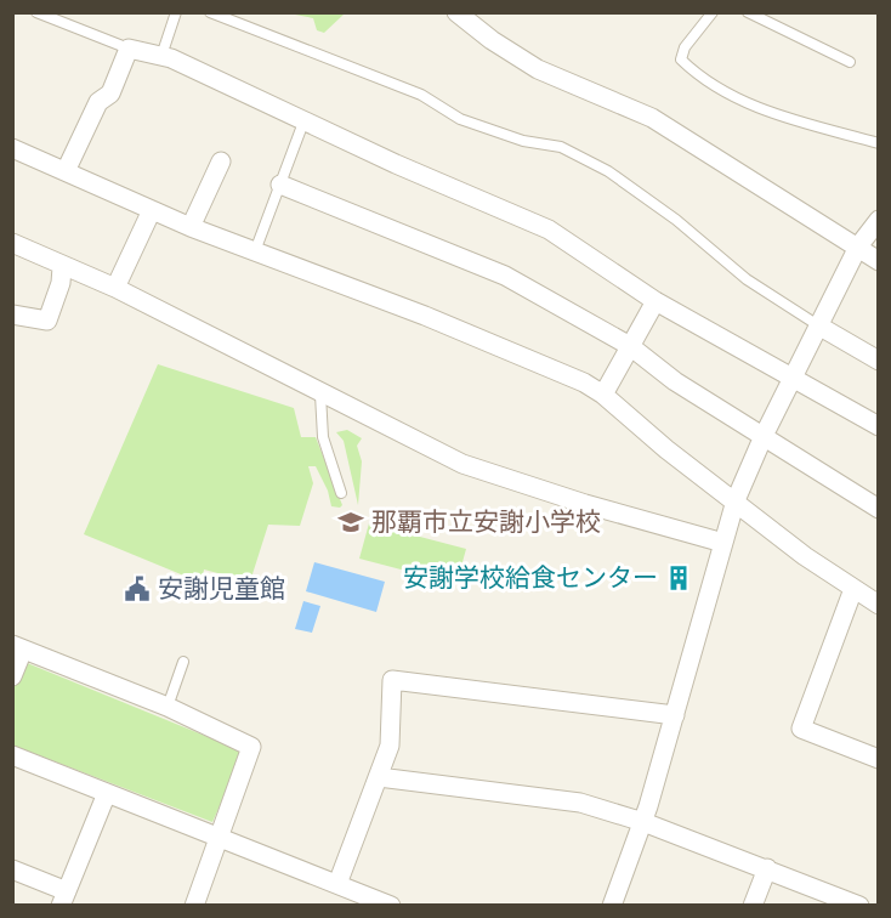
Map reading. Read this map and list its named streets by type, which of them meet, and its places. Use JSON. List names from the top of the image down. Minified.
{"places":{"school or university":["那覇市立安謝小学校"],"building":["安謝学校給食センター"],"public building":["安謝児童館"]}}
